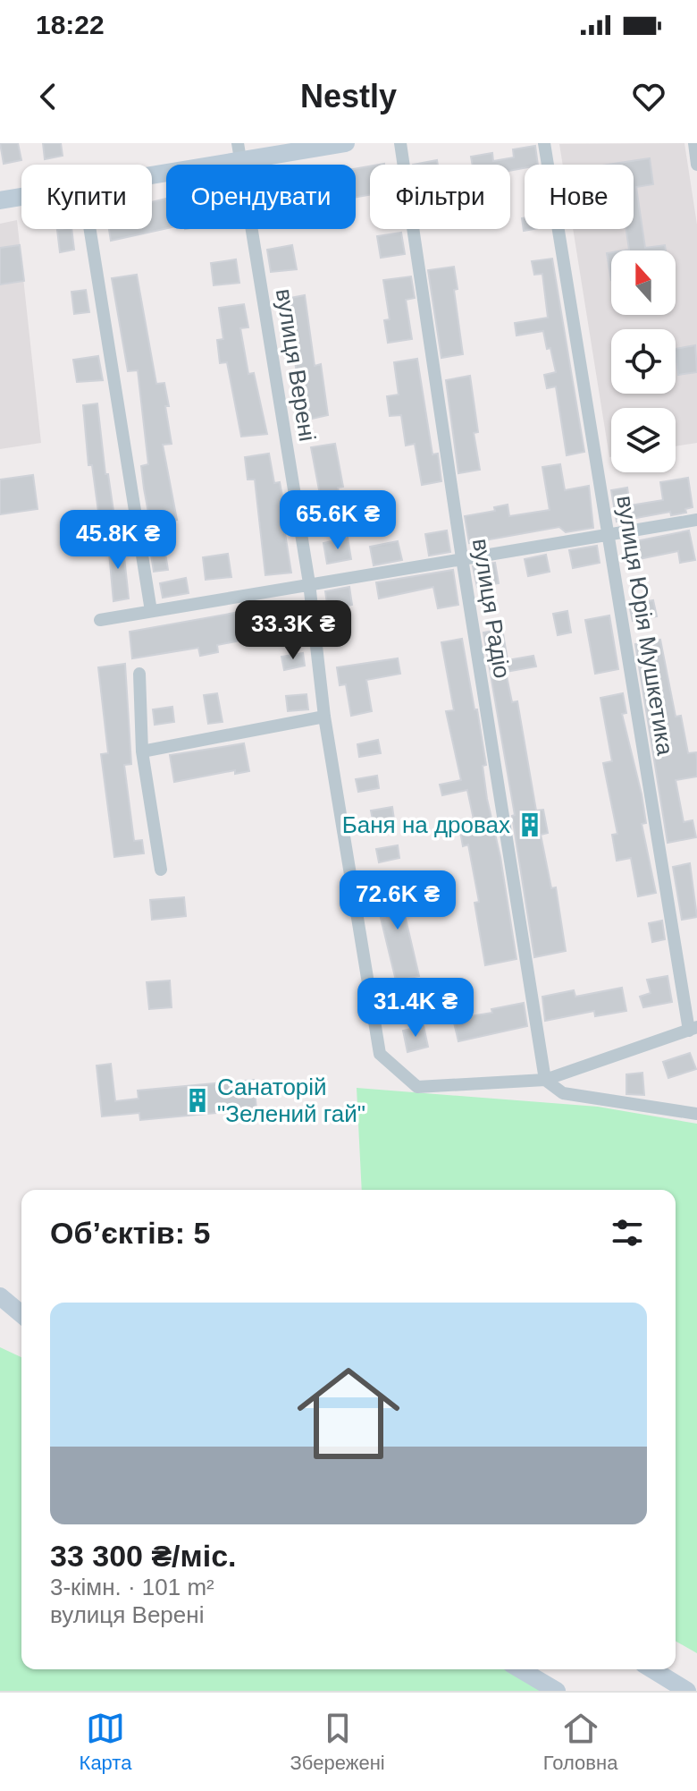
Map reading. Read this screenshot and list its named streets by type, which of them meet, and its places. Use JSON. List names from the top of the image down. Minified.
{"streets":{"street":["вулиця Верені","вулиця Радіо","вулиця Юрія Мушкетика"]},"crossings":[["вулиця Верені","вулиця Радіо"]],"places":{"building":["Баня на дровах","Санаторій \"Зелений гай\""]},"north":"top","page":{"status":"18:22","header":"Nestly","chip":["Купити","Орендувати","Фільтри","Нове"],"price":["65.6K ₴","45.8K ₴","33.3K ₴","72.6K ₴","31.4K ₴"],"heading":"Об’єктів: 5","list":[{"name":"33 300 ₴/міс.","note":"3-кімн. · 101 m² · вулиця Верені"}],"tabs":["Карта","Збережені","Головна"]}}
